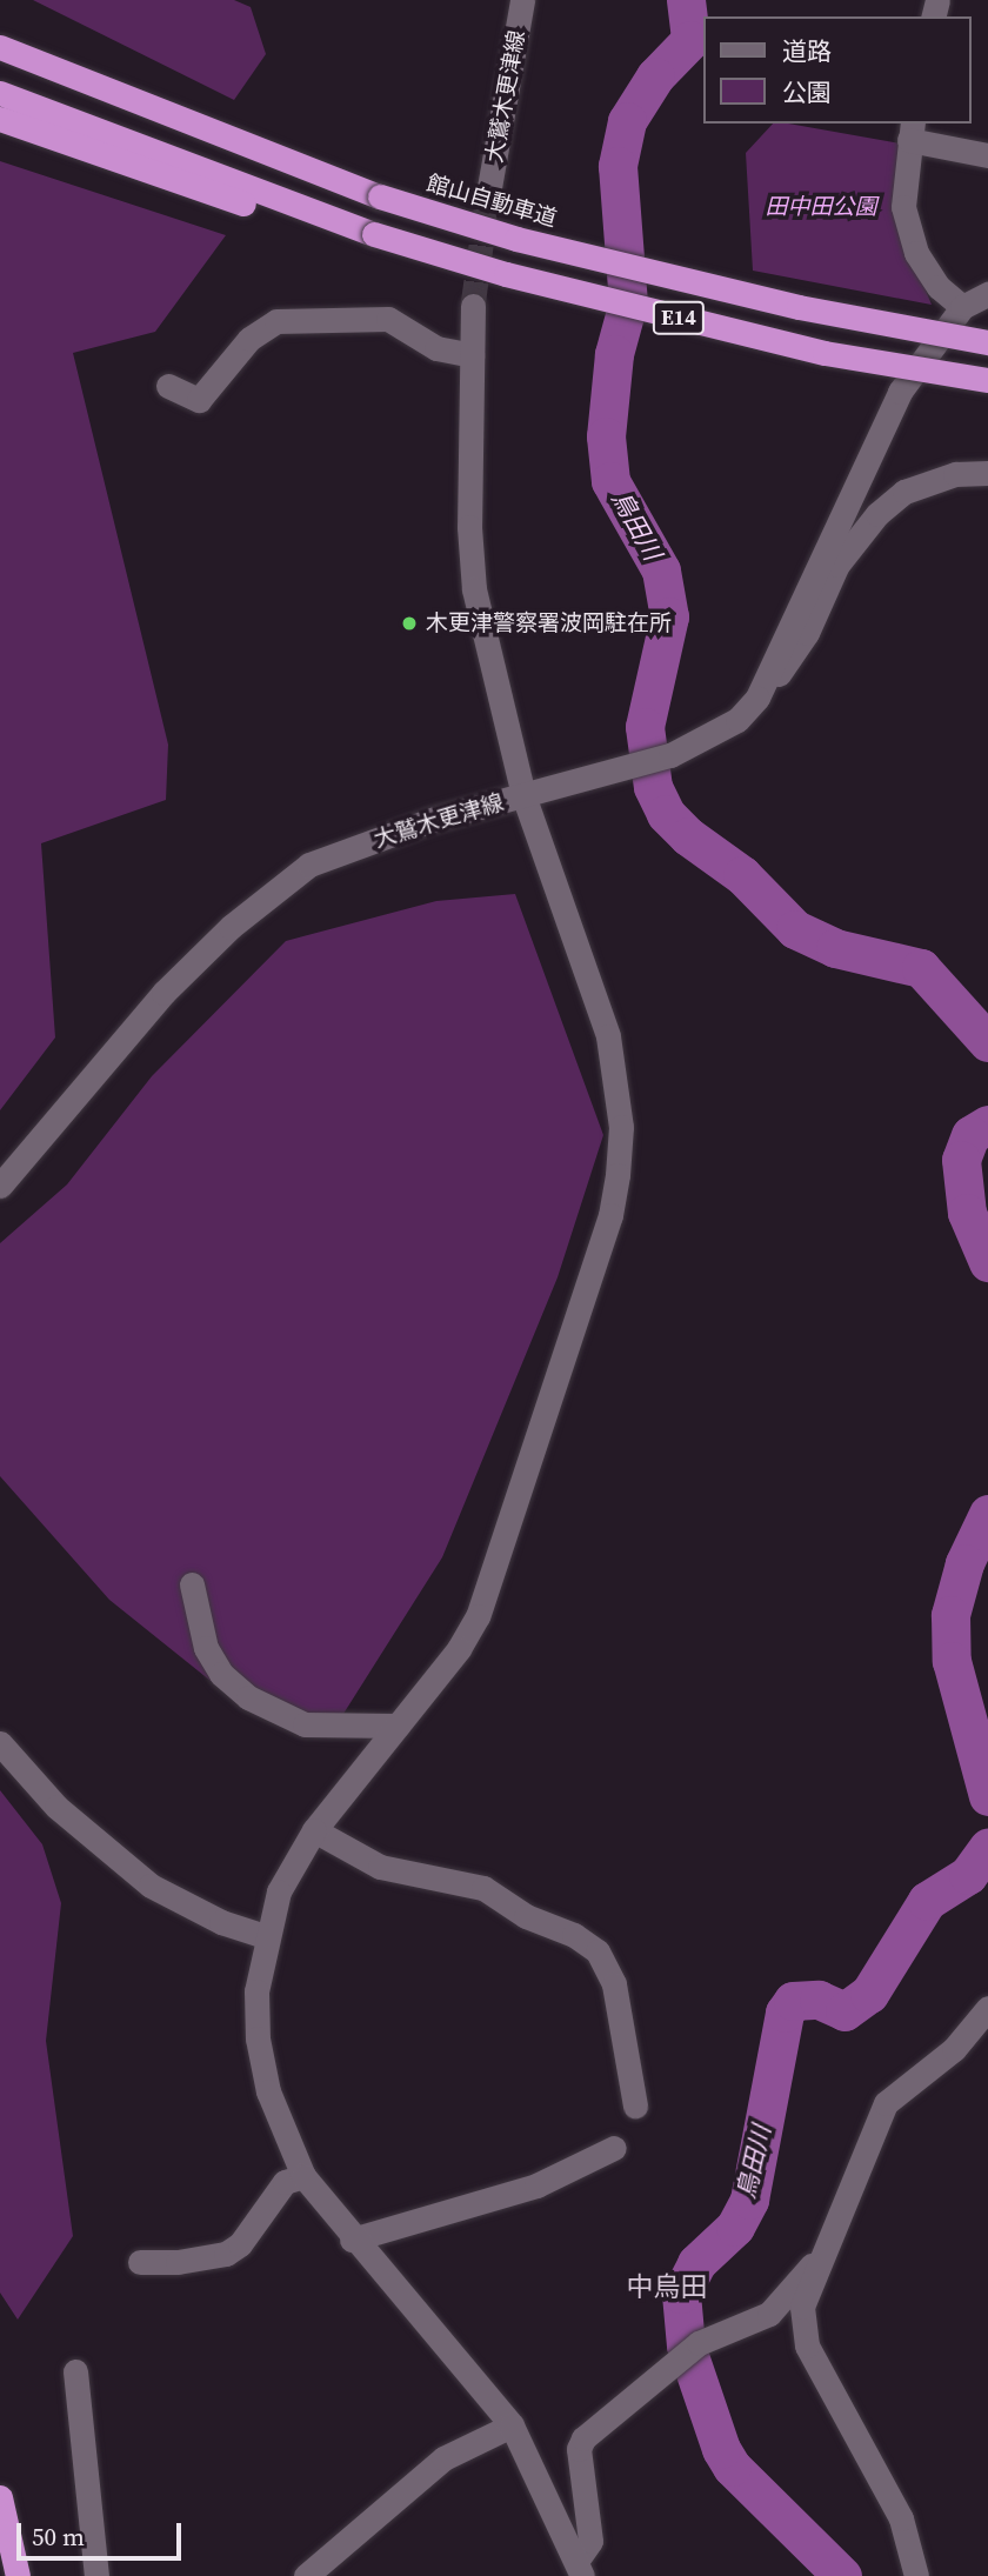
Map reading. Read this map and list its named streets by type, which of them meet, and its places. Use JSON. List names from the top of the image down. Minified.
{"streets":{"highway":["館山自動車道","E14"],"street":["大鷲木更津線"]},"districts":["中烏田"],"water":["鳥田川"],"parks":["田中田公園"],"places":["木更津警察署波岡駐在所"],"legend":["道路","公園"],"scale_bar":"50 m"}
